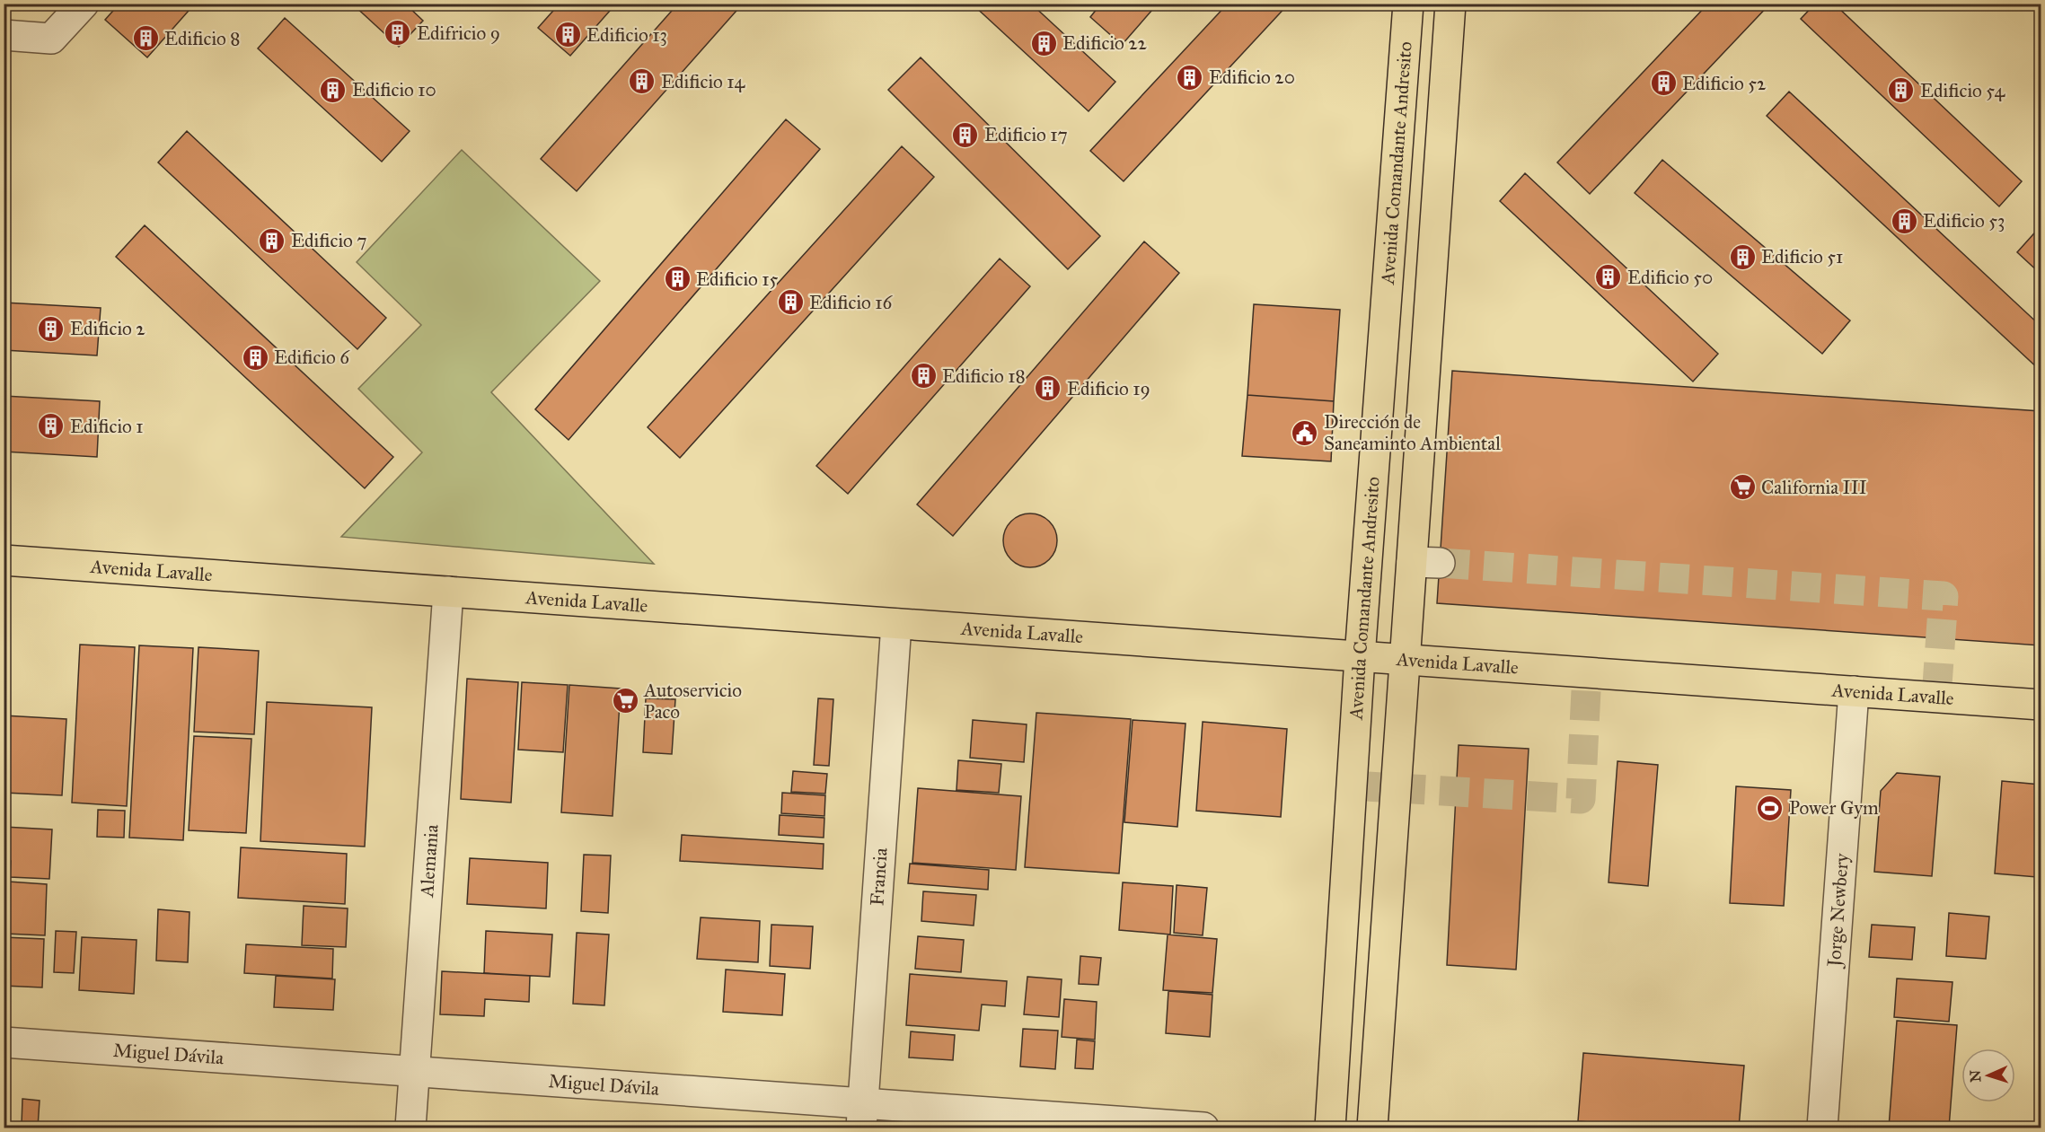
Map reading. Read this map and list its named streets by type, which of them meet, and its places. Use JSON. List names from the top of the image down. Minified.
{"streets":{"main road":["Avenida Comandante Andresito","Avenida Lavalle"],"street":["Alemania","Francia","Jorge Newbery","Miguel Dávila"]},"crossings":[["Avenida Comandante Andresito","Avenida Lavalle"],["Avenida Lavalle","Alemania"],["Avenida Lavalle","Francia"],["Avenida Lavalle","Jorge Newbery"],["Alemania","Miguel Dávila"],["Francia","Miguel Dávila"]],"places":{"building":["Edifricio 9","Edificio 13","Edificio 8","Edificio 22","Edificio 20","Edificio 14","Edificio 52","Edificio 10","Edificio 54","Edificio 17","Edificio 53","Edificio 7","Edificio 51","Edificio 50","Edificio 15","Edificio 16","Edificio 2","Edificio 6","Edificio 18","Edificio 19","Edificio 1"],"public building":["Dirección de Saneaminto Ambiental"],"supermarket":["California III","Autoservicio Paco"],"sports":["Power Gym"]},"north":"left"}
